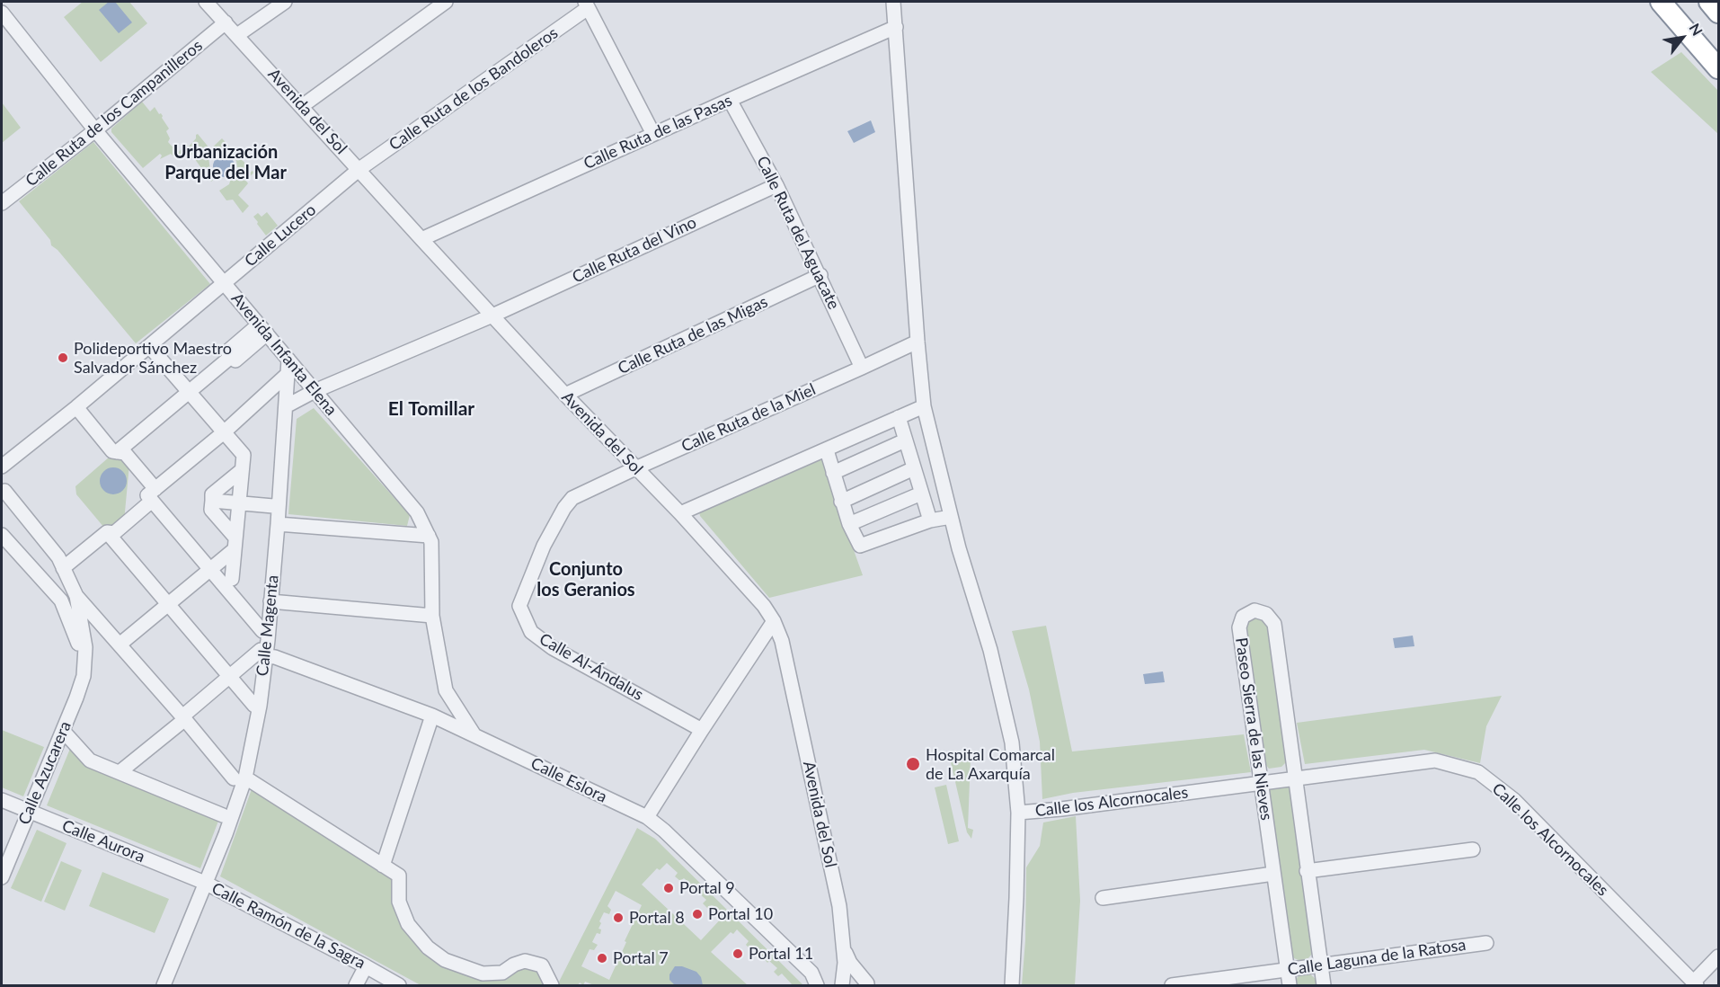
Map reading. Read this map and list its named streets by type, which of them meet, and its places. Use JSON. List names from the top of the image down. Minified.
{"streets":{"street":["Calle Ruta de los Bandoleros","Avenida del Sol","Calle Ruta de los Campanilleros","Calle Ruta de las Pasas","Calle Ruta del Aguacate","Calle Lucero","Calle Ruta del Vino","Calle Ruta de las Migas","Avenida Infanta Elena","Calle Ruta de la Miel","Calle Magenta","Calle Al-Ándalus","Paseo Sierra de las Nieves","Calle Azucarera","Calle Eslora","Calle los Alcornocales","Calle Aurora","Calle Ramón de la Sagra","Calle Laguna de la Ratosa"]},"crossings":[["Calle Ruta de los Bandoleros","Avenida del Sol"],["Calle Ruta de los Bandoleros","Calle Lucero"],["Avenida del Sol","Calle Ruta de los Campanilleros"],["Avenida del Sol","Calle Ruta de las Pasas"],["Avenida del Sol","Calle Lucero"],["Avenida del Sol","Calle Ruta del Vino"],["Avenida del Sol","Calle Ruta de las Migas"],["Avenida del Sol","Calle Ruta de la Miel"],["Avenida del Sol","Calle Al-Ándalus"],["Calle Ruta de los Campanilleros","Avenida Infanta Elena"],["Calle Ruta de las Pasas","Calle Ruta del Aguacate"],["Calle Ruta del Aguacate","Calle Ruta del Vino"],["Calle Ruta del Aguacate","Calle Ruta de las Migas"],["Calle Ruta del Aguacate","Calle Ruta de la Miel"],["Calle Lucero","Avenida Infanta Elena"],["Calle Ruta del Vino","Avenida Infanta Elena"],["Calle Ruta del Vino","Calle Magenta"],["Avenida Infanta Elena","Calle Magenta"],["Avenida Infanta Elena","Calle Eslora"],["Calle Ruta de la Miel","Calle Al-Ándalus"],["Calle Magenta","Calle Eslora"],["Calle Magenta","Calle Aurora"],["Calle Magenta","Calle Ramón de la Sagra"],["Paseo Sierra de las Nieves","Calle los Alcornocales"],["Paseo Sierra de las Nieves","Calle Laguna de la Ratosa"],["Calle Azucarera","Calle Aurora"],["Calle Aurora","Calle Ramón de la Sagra"]],"districts":["Urbanización Parque del Mar","El Tomillar","Conjunto los Geranios"],"places":["Polideportivo Maestro Salvador Sánchez","Hospital Comarcal de La Axarquía","Portal 9","Portal 10","Portal 8","Portal 11","Portal 7"],"north":"top right"}
